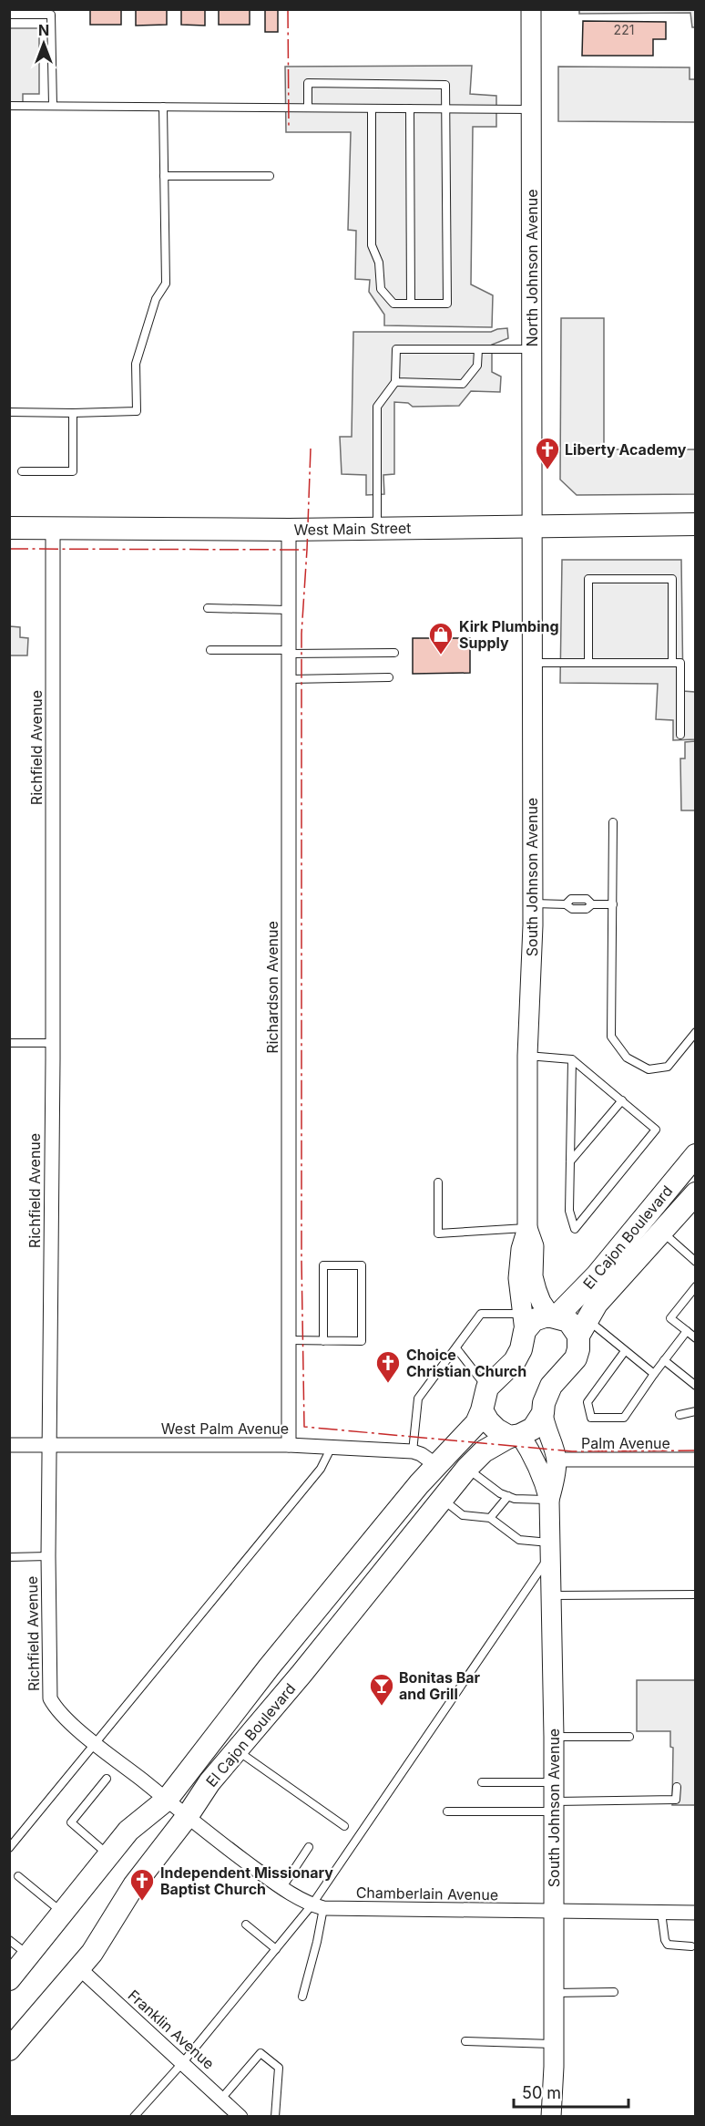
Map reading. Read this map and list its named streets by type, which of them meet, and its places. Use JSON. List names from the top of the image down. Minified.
{"streets":{"main road":["North Johnson Avenue","West Main Street","South Johnson Avenue","El Cajon Boulevard"],"street":["Richfield Avenue","Richardson Avenue","West Palm Avenue","Palm Avenue","Chamberlain Avenue","Franklin Avenue"]},"crossings":[["North Johnson Avenue","West Main Street"],["North Johnson Avenue","South Johnson Avenue"],["West Main Street","Richfield Avenue"],["West Main Street","South Johnson Avenue"],["West Main Street","Richardson Avenue"],["Richfield Avenue","El Cajon Boulevard"],["Richfield Avenue","West Palm Avenue"],["South Johnson Avenue","El Cajon Boulevard"],["South Johnson Avenue","Palm Avenue"],["South Johnson Avenue","Chamberlain Avenue"],["Richardson Avenue","West Palm Avenue"],["El Cajon Boulevard","West Palm Avenue"],["El Cajon Boulevard","Franklin Avenue"]],"places":{"church":["Liberty Academy","Choice Christian Church","Independent Missionary Baptist Church"],"shop":["Kirk Plumbing Supply"],"bar":["Bonitas Bar and Grill"]},"house_numbers":["221"],"scale_bar":"50 m","north":"top"}
